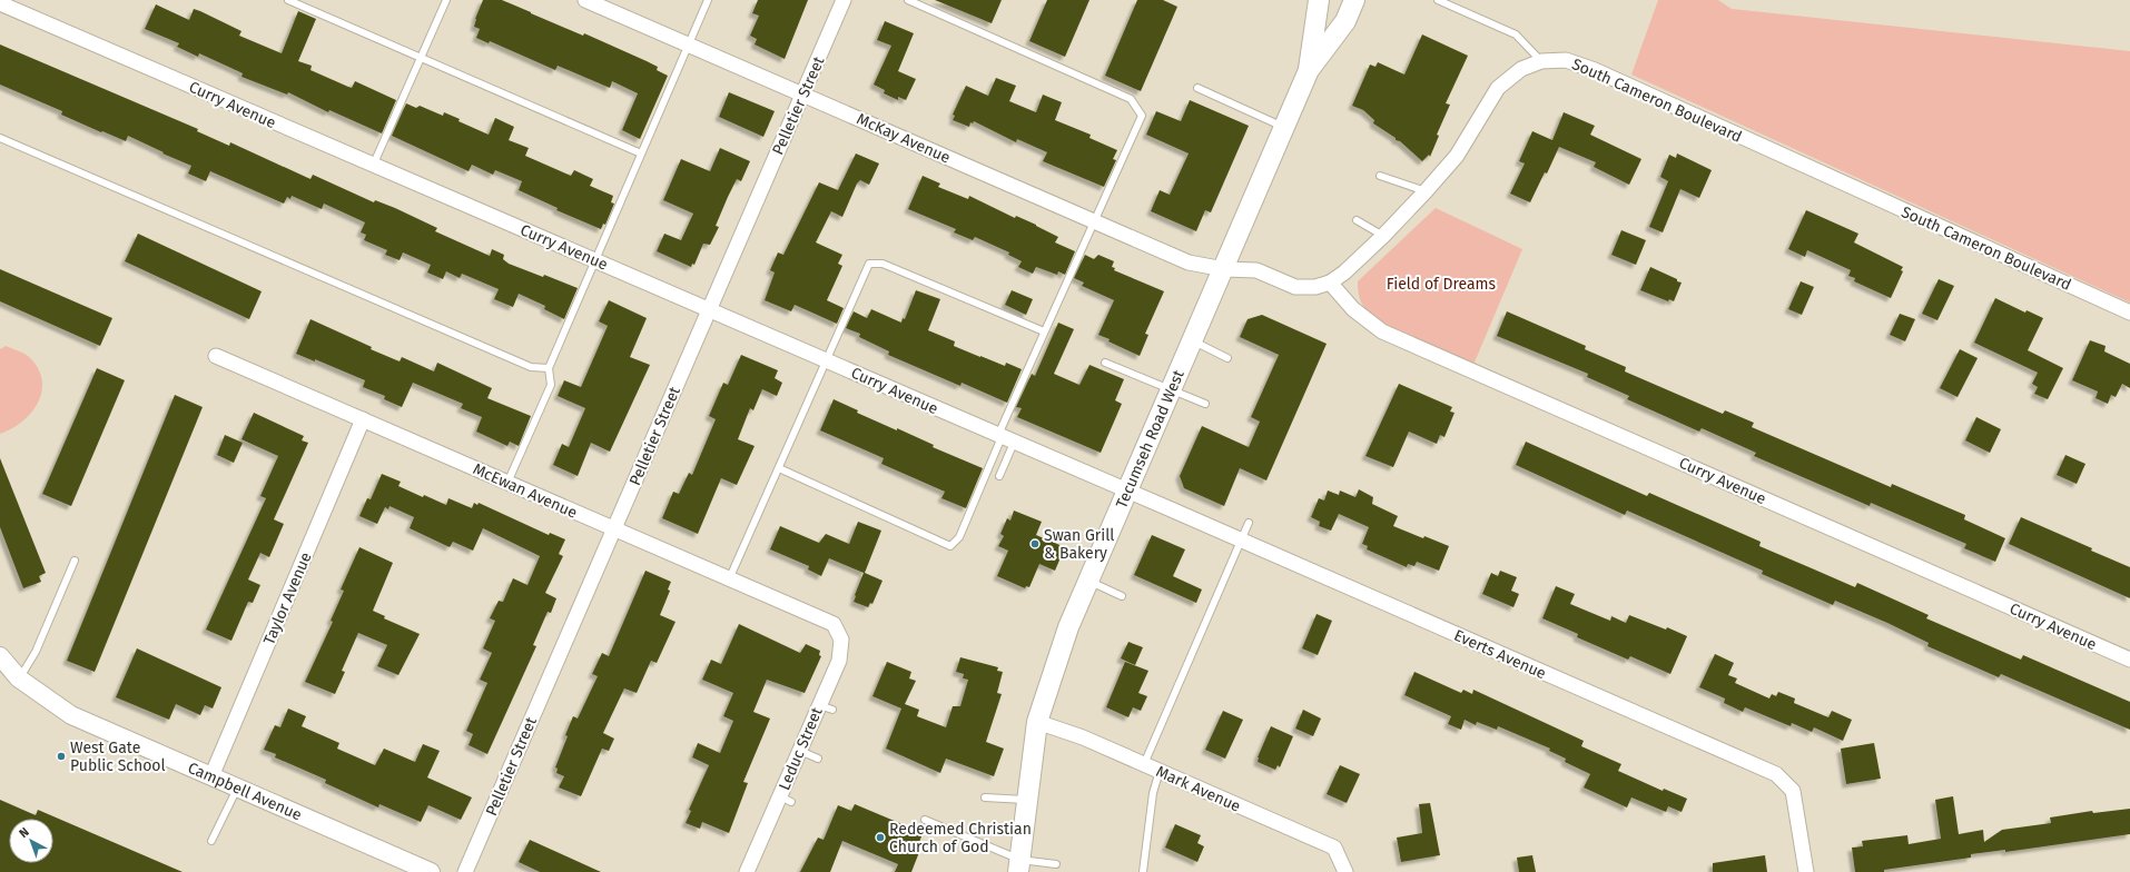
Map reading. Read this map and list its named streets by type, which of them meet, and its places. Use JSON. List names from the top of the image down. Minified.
{"streets":{"main road":["Tecumseh Road West"],"street":["South Cameron Boulevard","Curry Avenue","Pelletier Street","McKay Avenue","McEwan Avenue","Taylor Avenue","Everts Avenue","Leduc Street","Mark Avenue","Campbell Avenue"]},"crossings":[["South Cameron Boulevard","Curry Avenue"],["South Cameron Boulevard","McKay Avenue"],["South Cameron Boulevard","Tecumseh Road West"],["Curry Avenue","Pelletier Street"],["Curry Avenue","Tecumseh Road West"],["Curry Avenue","Everts Avenue"],["Pelletier Street","McKay Avenue"],["Pelletier Street","McEwan Avenue"],["McKay Avenue","Tecumseh Road West"],["Tecumseh Road West","Everts Avenue"],["Tecumseh Road West","Mark Avenue"],["McEwan Avenue","Taylor Avenue"],["McEwan Avenue","Leduc Street"],["Taylor Avenue","Campbell Avenue"]],"parks":["Field of Dreams"],"places":["Swan Grill & Bakery","West Gate Public School","Redeemed Christian Church of God"],"north":"top left"}
